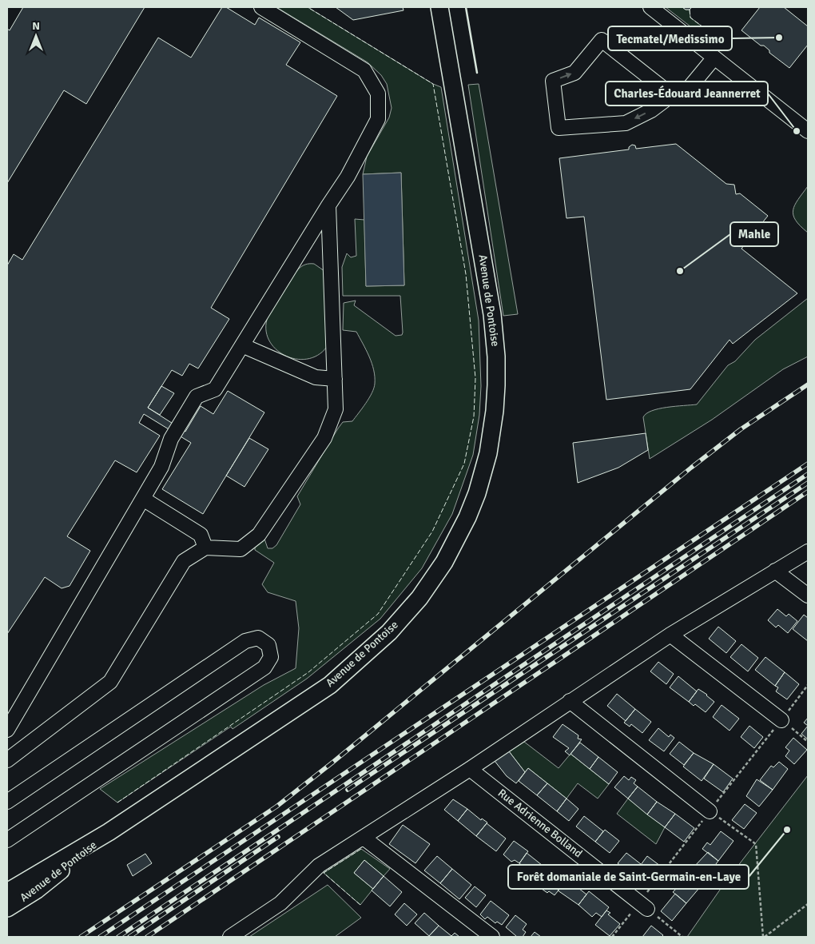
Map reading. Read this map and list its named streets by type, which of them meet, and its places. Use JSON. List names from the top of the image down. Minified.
{"streets":{"main road":["Avenue de Pontoise"],"street":["Rue Adrienne Bolland"]},"places":["Tecmatel/Medissimo","Charles-Édouard Jeannerret","Mahle","Forêt domaniale de Saint-Germain-en-Laye"],"north":"top"}
